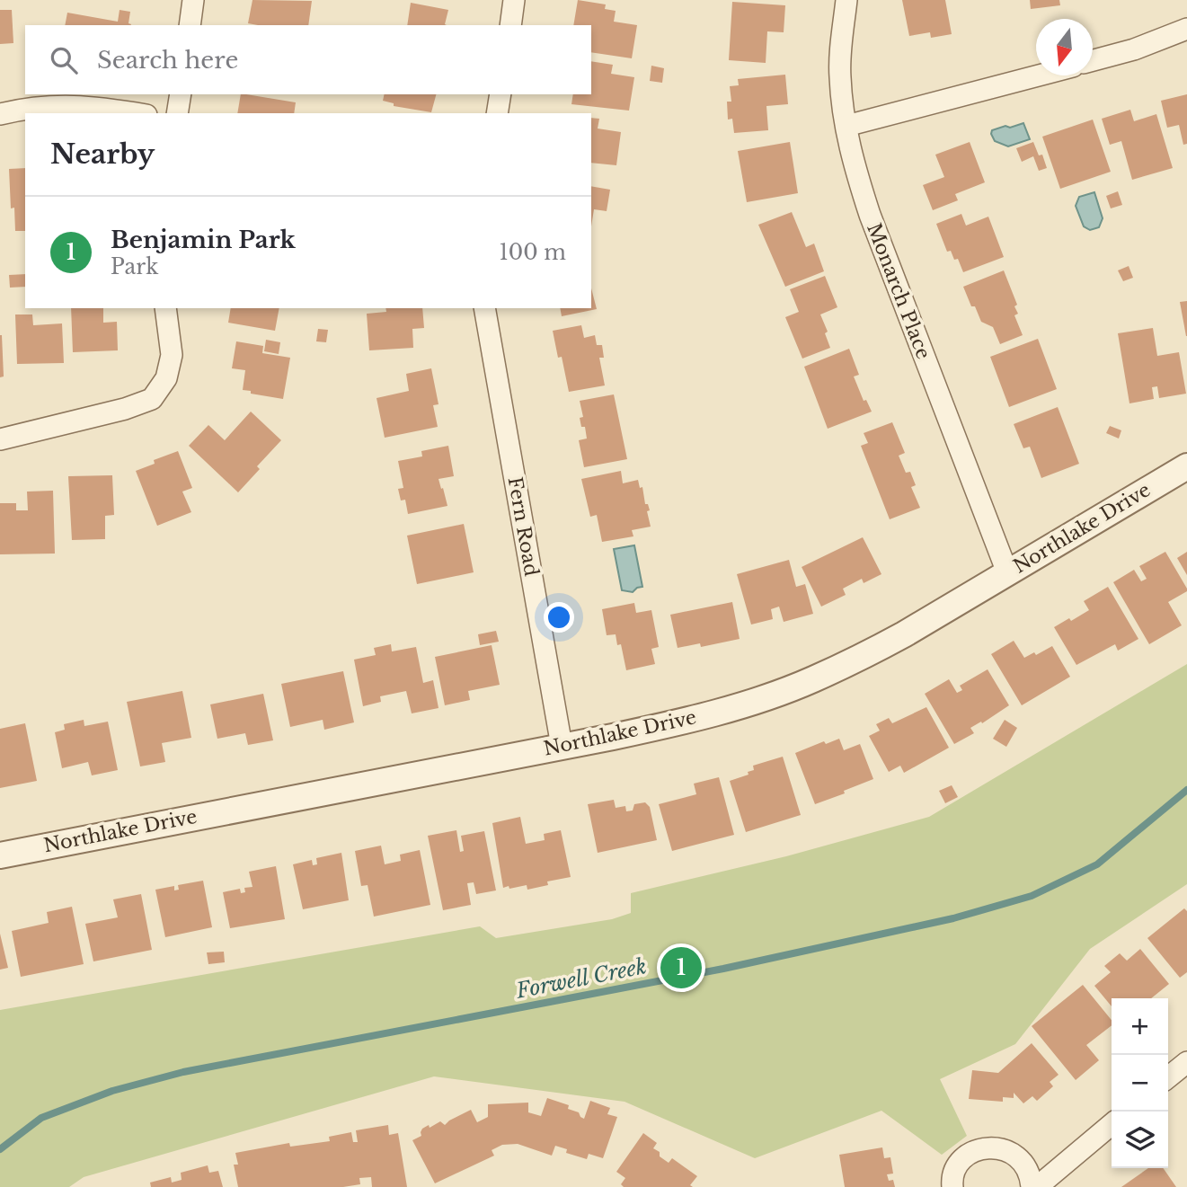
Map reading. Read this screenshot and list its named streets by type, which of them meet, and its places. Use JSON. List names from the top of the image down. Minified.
{"streets":{"street":["Monarch Place","Fern Road","Northlake Drive"]},"crossings":[["Monarch Place","Northlake Drive"],["Fern Road","Northlake Drive"]],"water":["Forwell Creek"],"north":"bottom","page":{"search":"Search here","heading":"Nearby","list":[{"mark":"1","name":"Benjamin Park","note":"Park","value":"100 m"}],"pins":"1","map_buttons":["+","−"]}}
